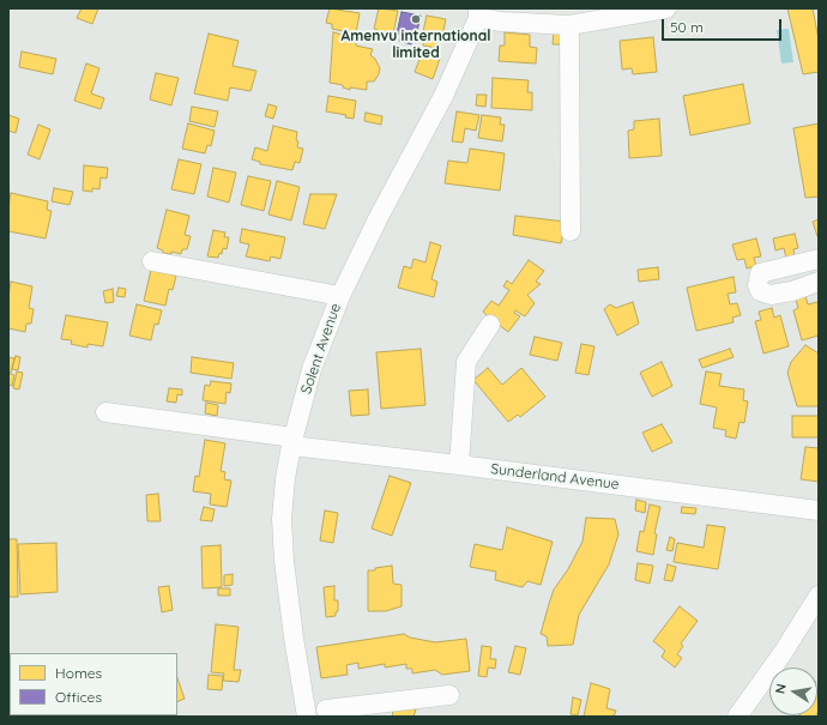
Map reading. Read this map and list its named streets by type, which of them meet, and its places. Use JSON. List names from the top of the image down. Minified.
{"streets":{"street":["Solent Avenue","Sunderland Avenue"]},"crossings":[["Solent Avenue","Sunderland Avenue"]],"places":["Amenvu international limited"],"legend":["Homes","Offices"],"scale_bar":"50 m","north":"left"}
